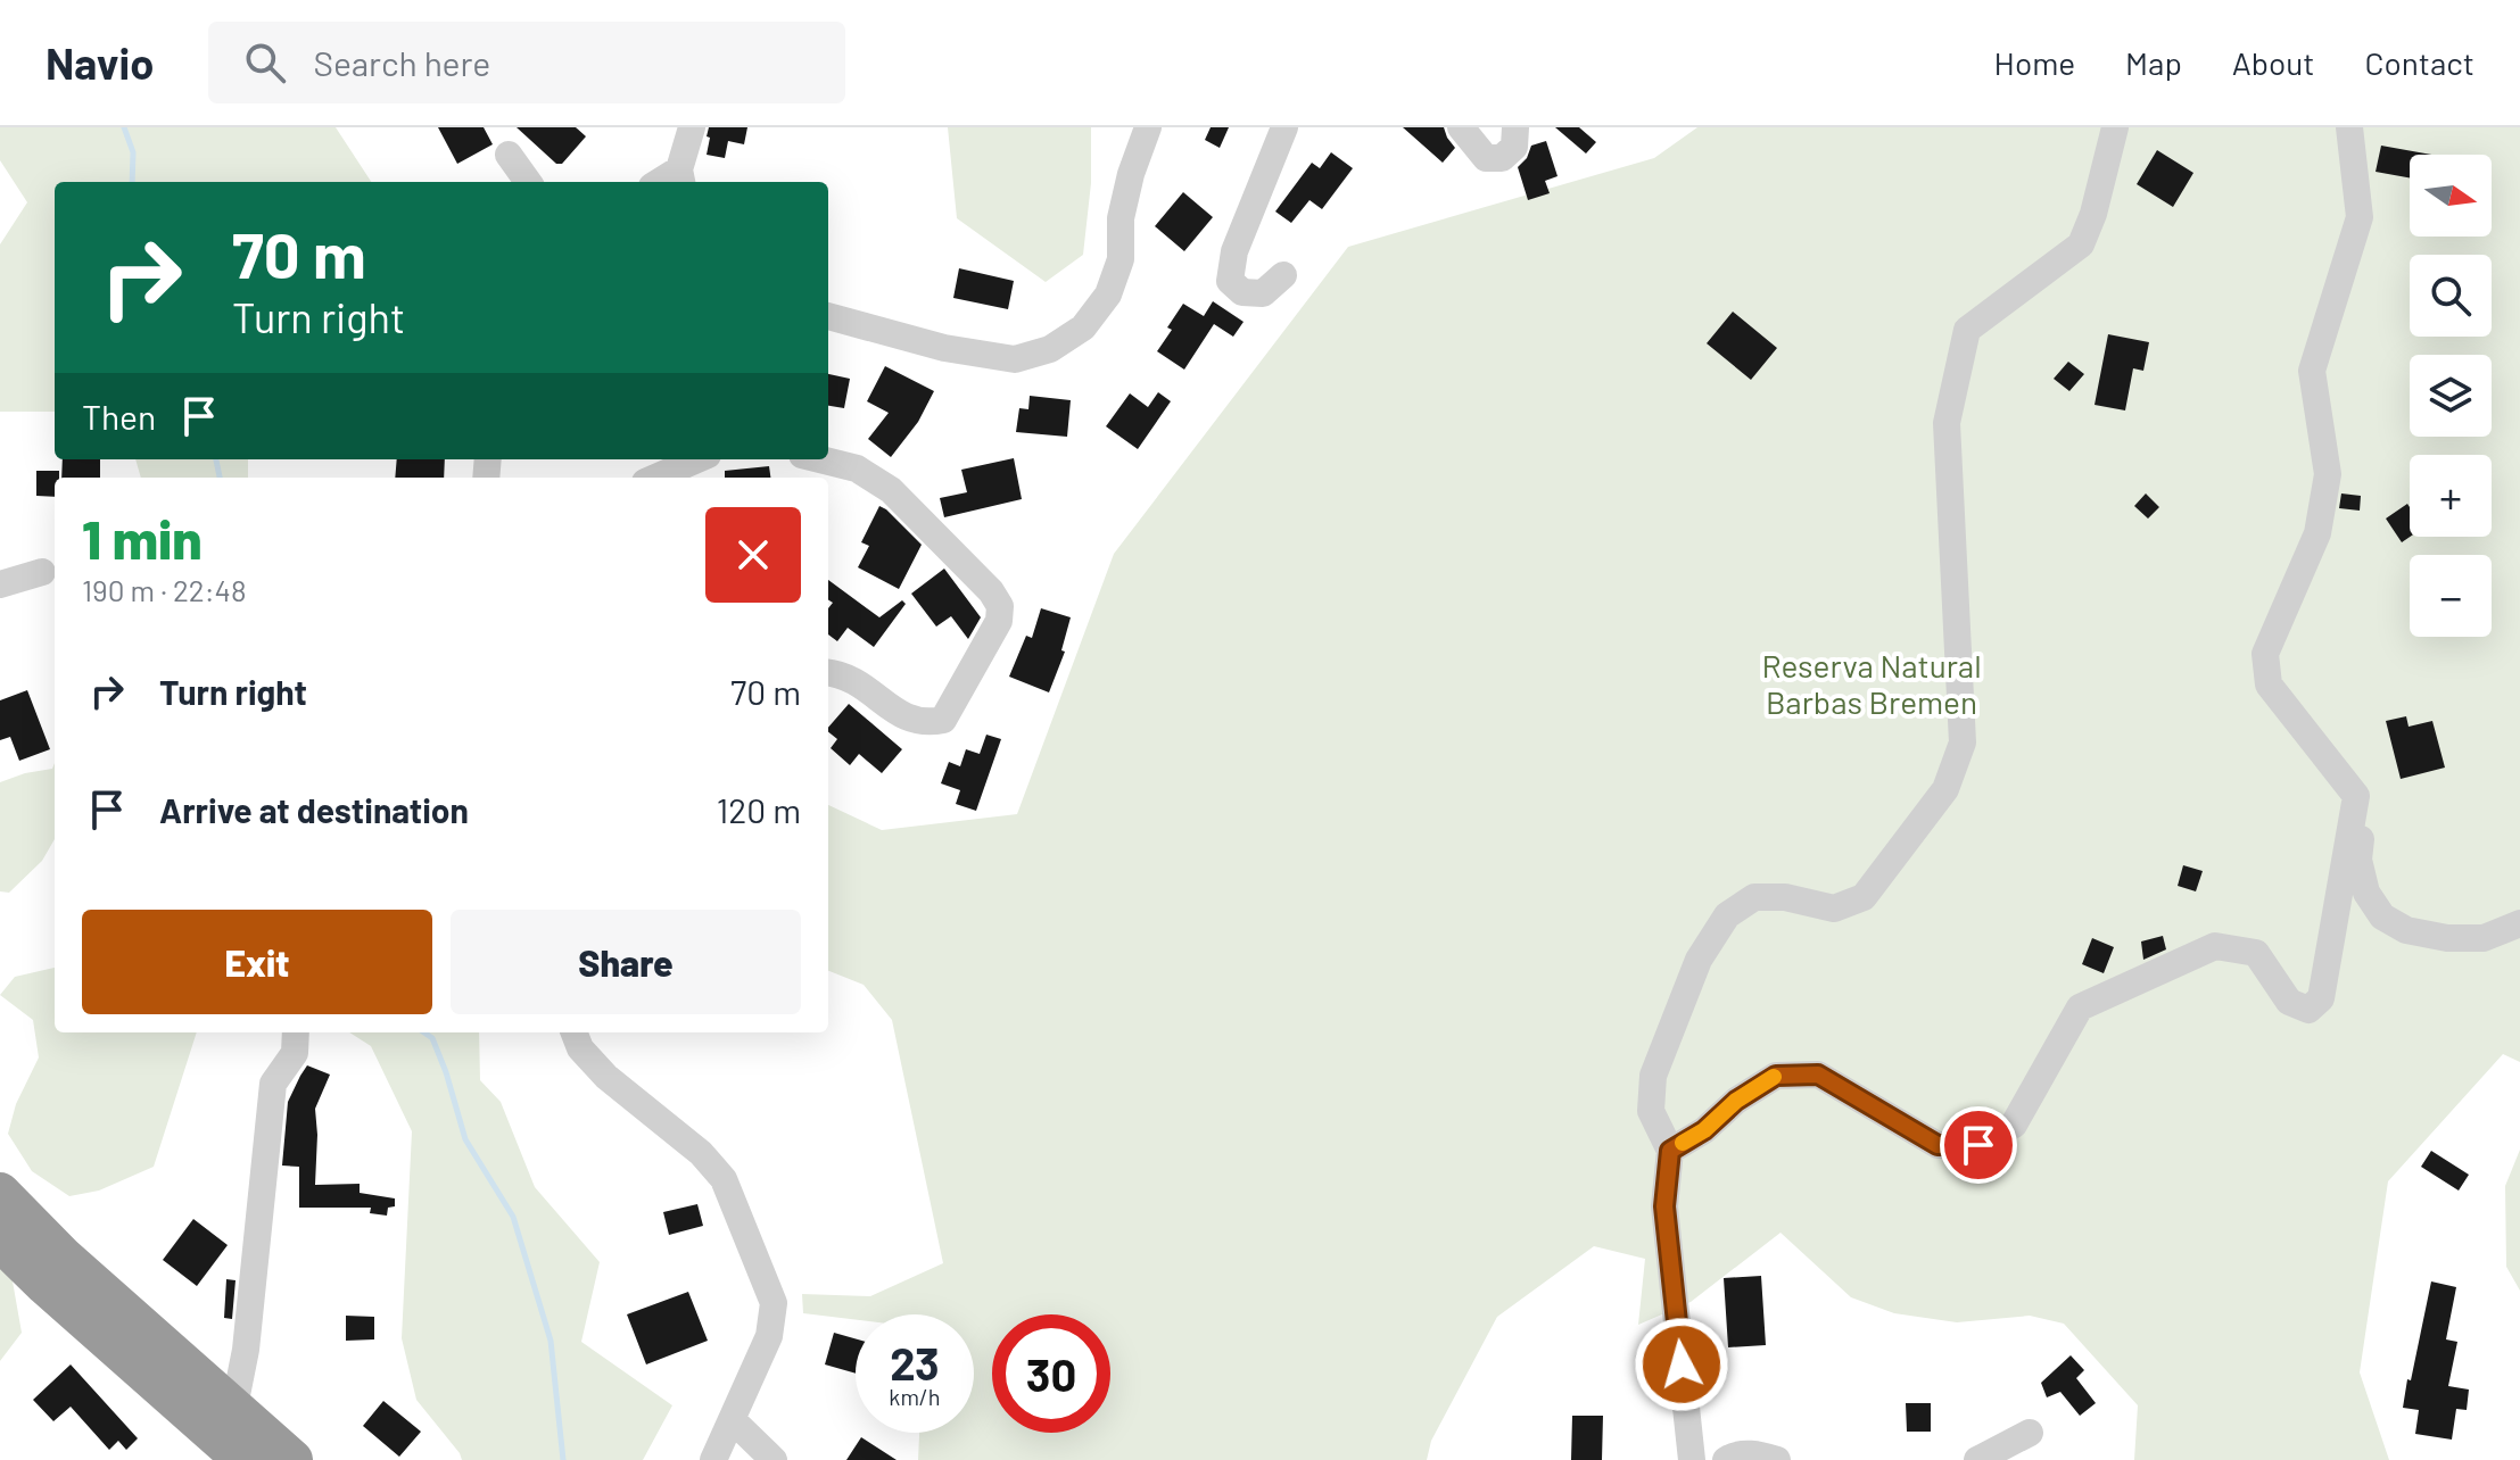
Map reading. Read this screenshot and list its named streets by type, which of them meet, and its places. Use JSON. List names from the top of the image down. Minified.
{"parks":["Reserva Natural Barbas Bremen"],"north":"right","page":{"header":"Navio","search":"Search here","nav":["Home","Map","About","Contact"],"map_buttons":["+","−"],"turn":["70 m","Turn right"],"then":"Then","heading":["1 min","190 m · 22:48"],"list":[{"name":"Turn right","value":"70 m"},{"name":"Arrive at destination","value":"120 m"}],"buttons":["Exit","Share"],"speed":"23 km/h","limit":"30"}}
